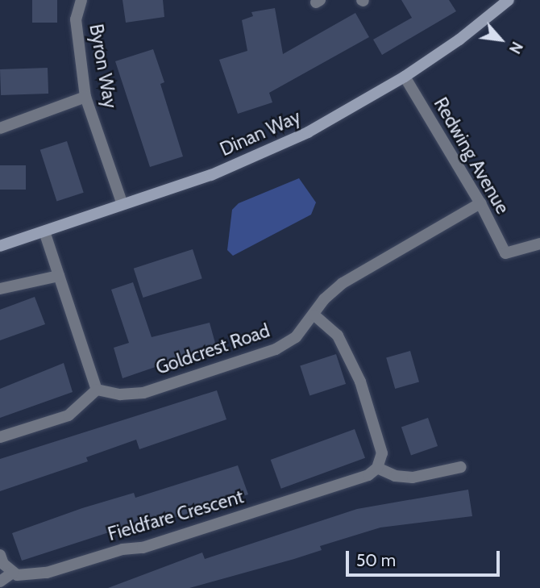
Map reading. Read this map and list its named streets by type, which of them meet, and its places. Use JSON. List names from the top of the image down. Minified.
{"streets":{"street":["Byron Way","Dinan Way","Redwing Avenue","Goldcrest Road","Fieldfare Crescent"]},"crossings":[["Byron Way","Dinan Way"],["Dinan Way","Redwing Avenue"],["Redwing Avenue","Goldcrest Road"]],"scale_bar":"50 m","north":"bottom right"}
